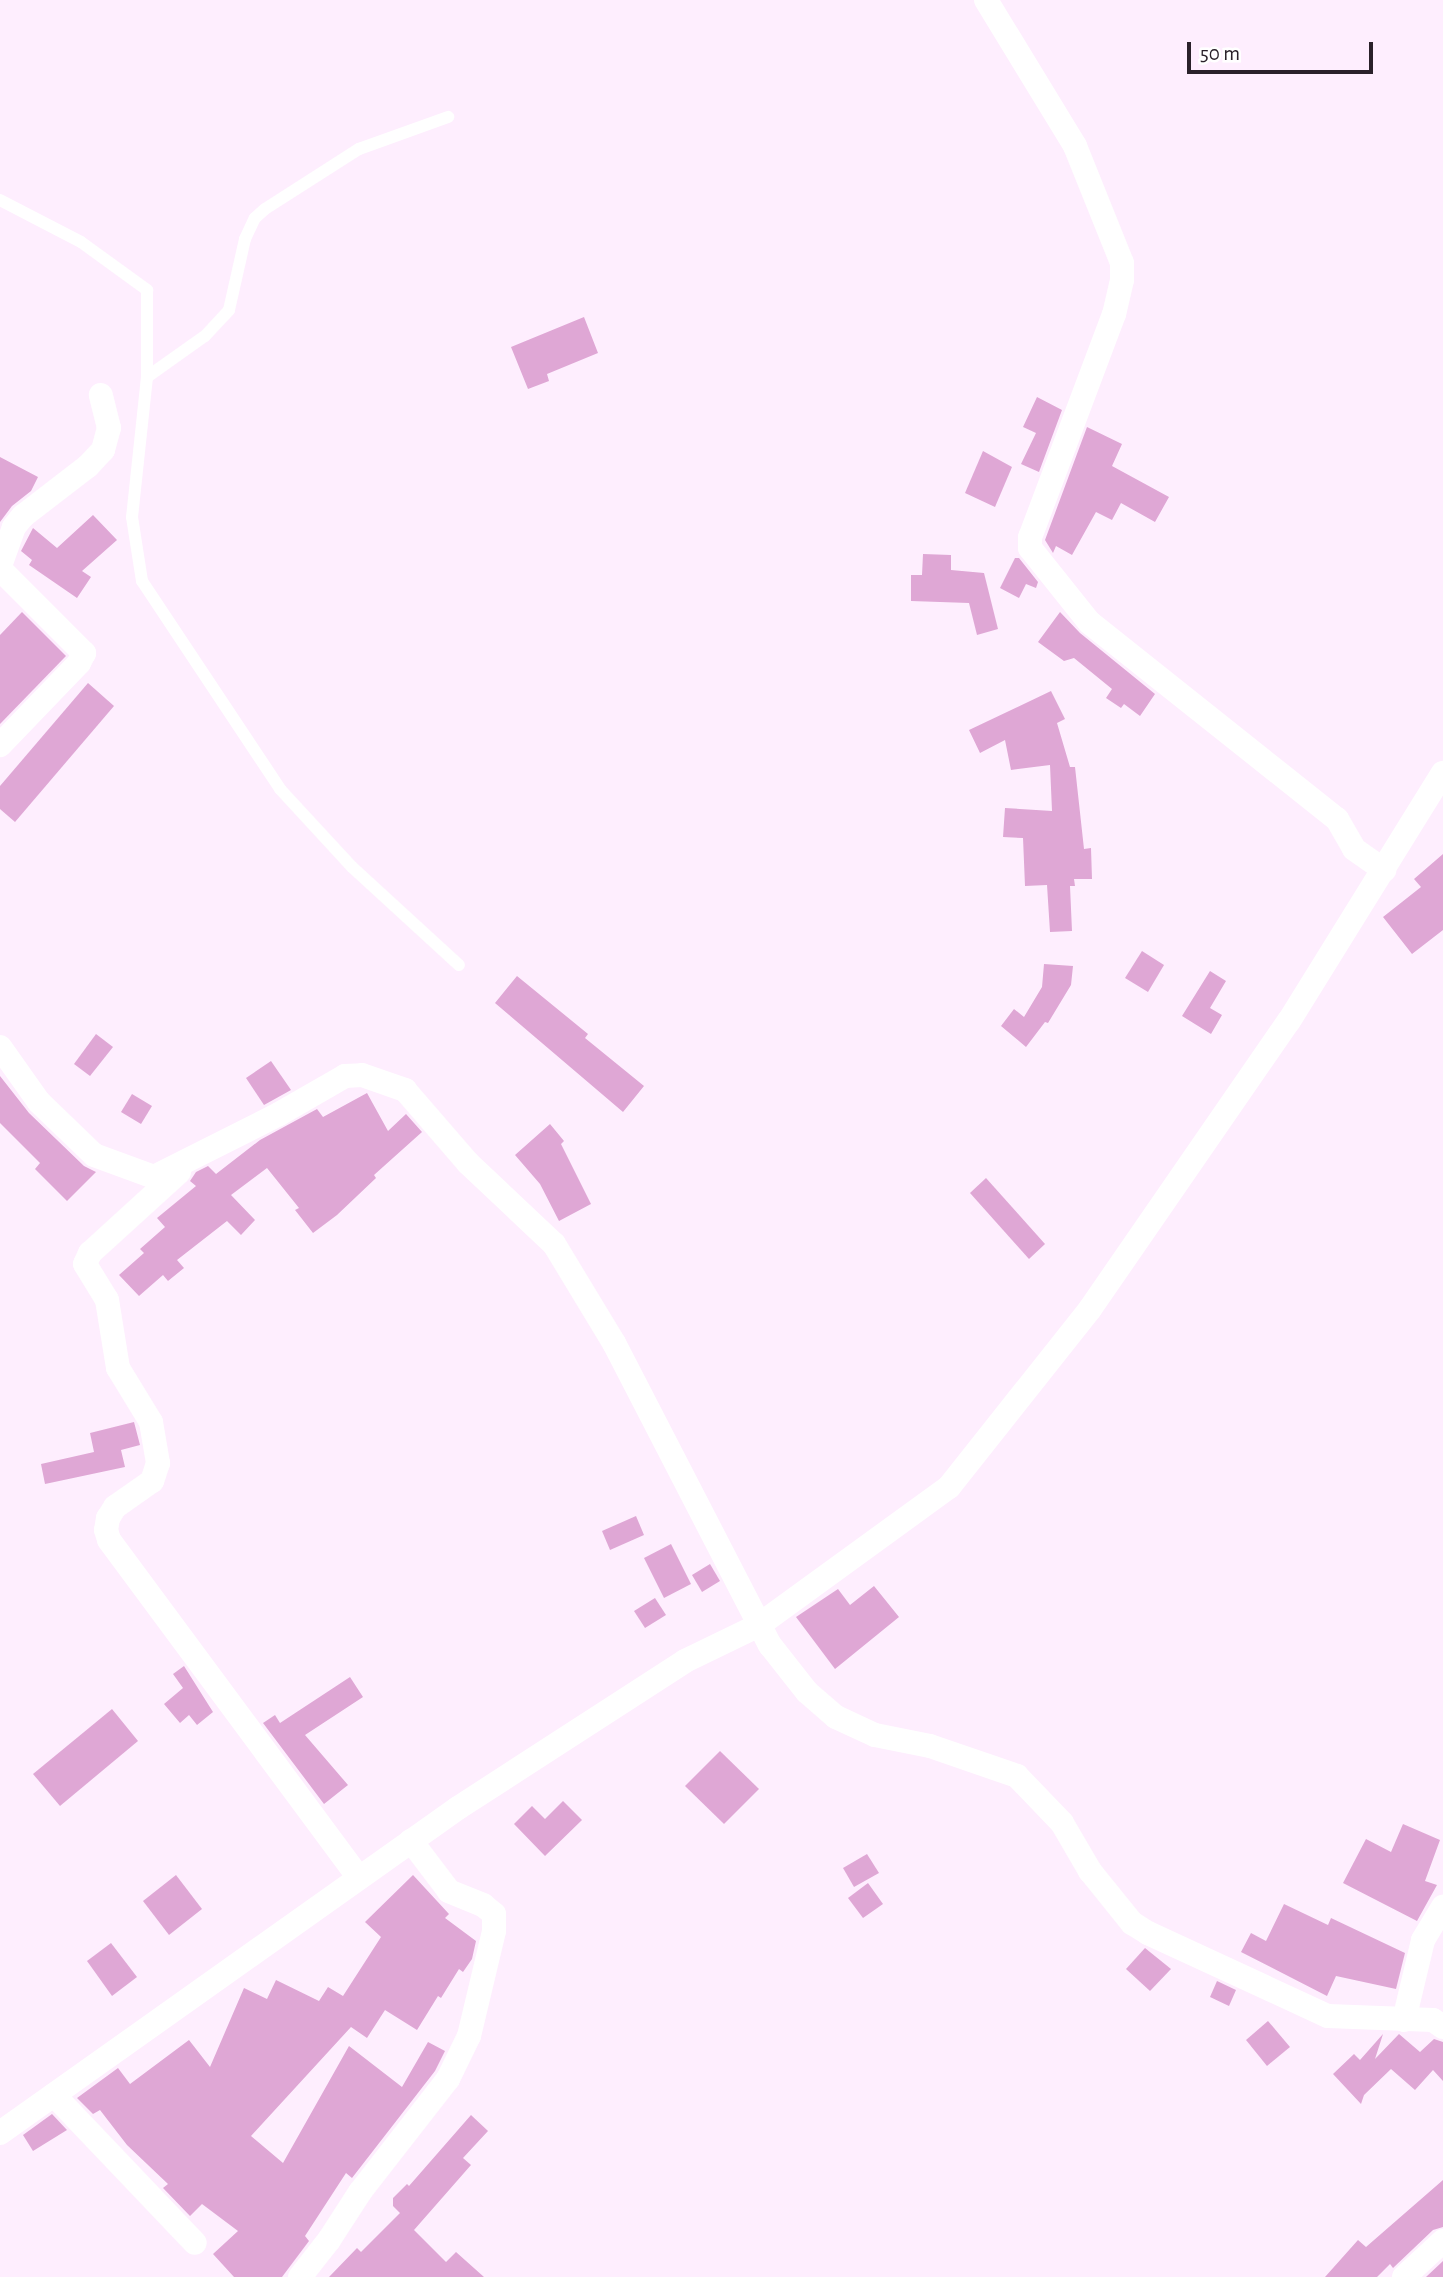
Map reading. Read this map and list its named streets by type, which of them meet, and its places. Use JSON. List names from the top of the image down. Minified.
{"scale_bar":"50 m"}
